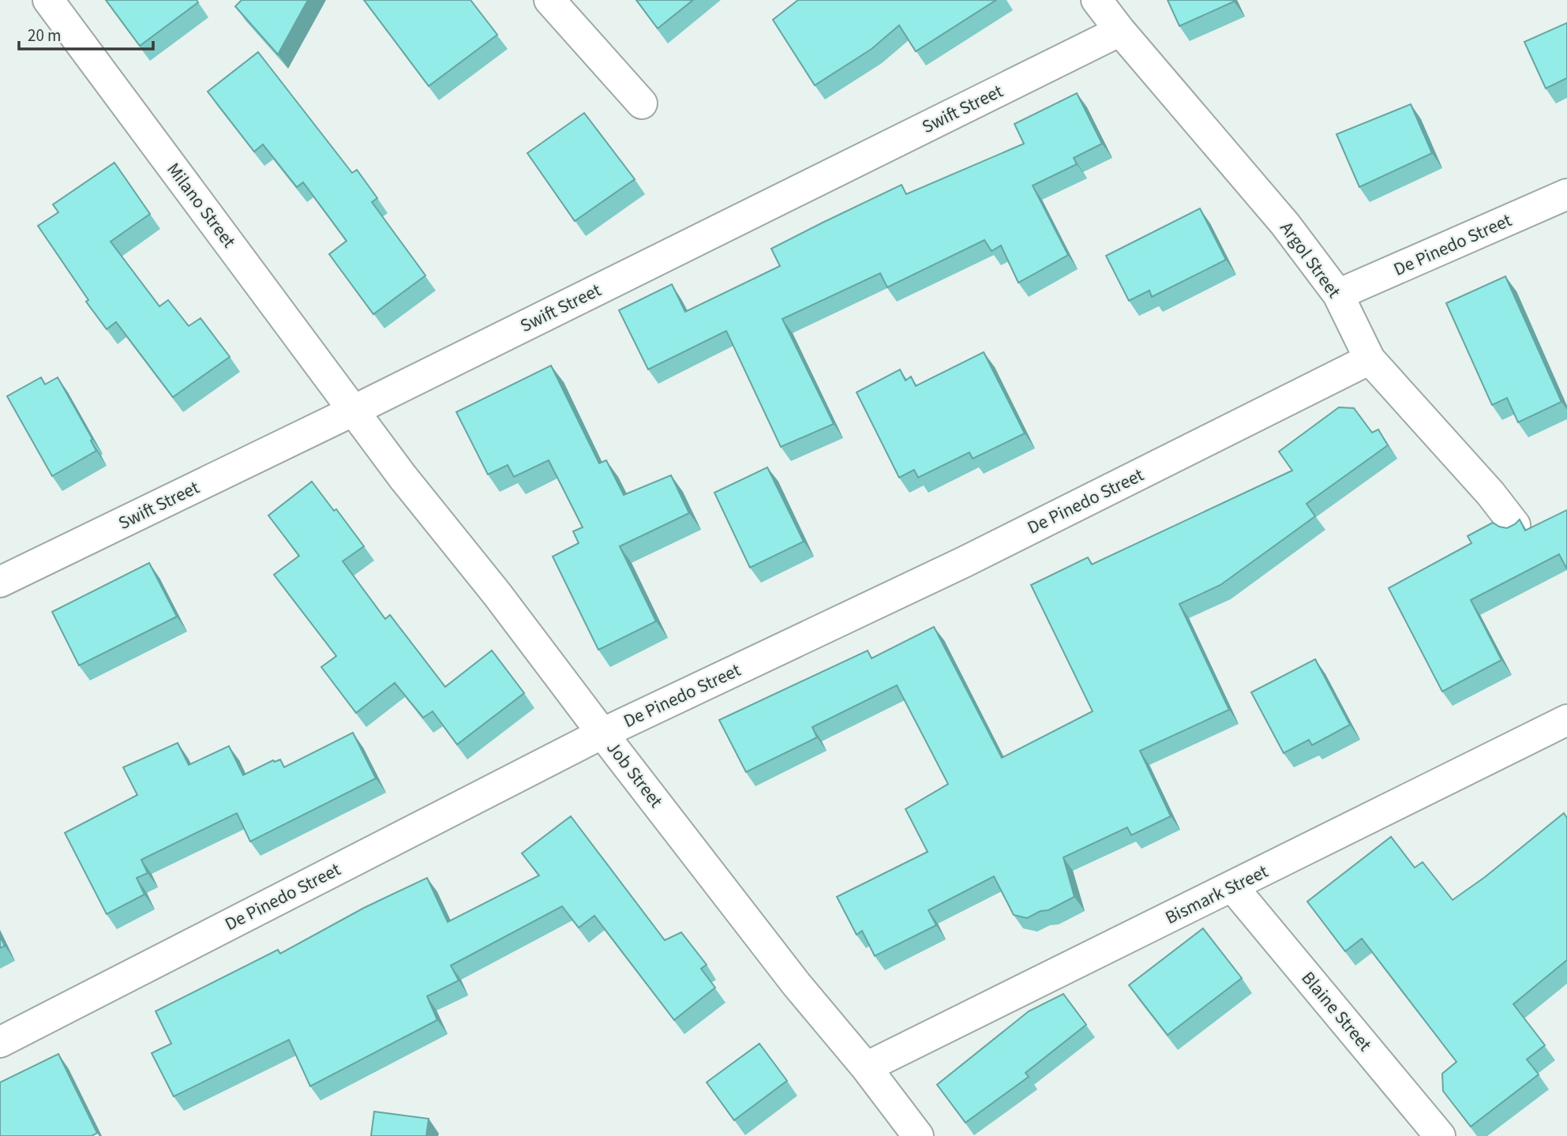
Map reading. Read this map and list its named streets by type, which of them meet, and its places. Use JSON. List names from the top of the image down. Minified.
{"streets":{"street":["Swift Street","Milano Street","De Pinedo Street","Argol Street","Job Street","Bismark Street","Blaine Street"]},"crossings":[["Swift Street","Milano Street"],["Swift Street","Argol Street"],["Swift Street","Job Street"],["Milano Street","Job Street"],["De Pinedo Street","Argol Street"],["De Pinedo Street","Job Street"],["Job Street","Bismark Street"],["Bismark Street","Blaine Street"]],"scale_bar":"20 m"}
